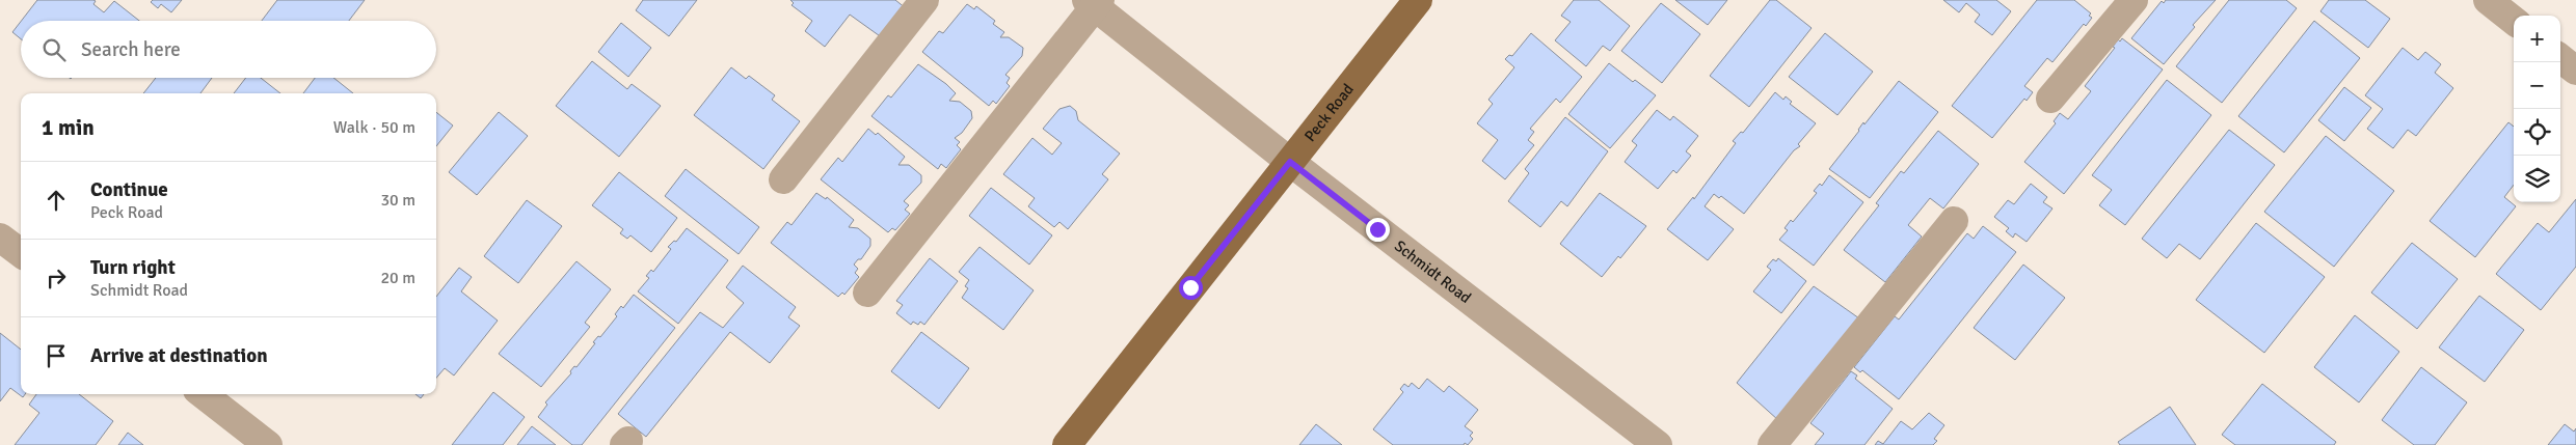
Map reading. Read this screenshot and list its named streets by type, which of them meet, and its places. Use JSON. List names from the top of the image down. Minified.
{"streets":{"main road":["Peck Road"],"street":["Schmidt Road"]},"crossings":[["Peck Road","Schmidt Road"]],"page":{"map_buttons":["+","−"],"search":"Search here","heading":["1 min","Walk · 50 m"],"list":[["Continue","Peck Road","30 m"],["Turn right","Schmidt Road","20 m"],"Arrive at destination"]}}
